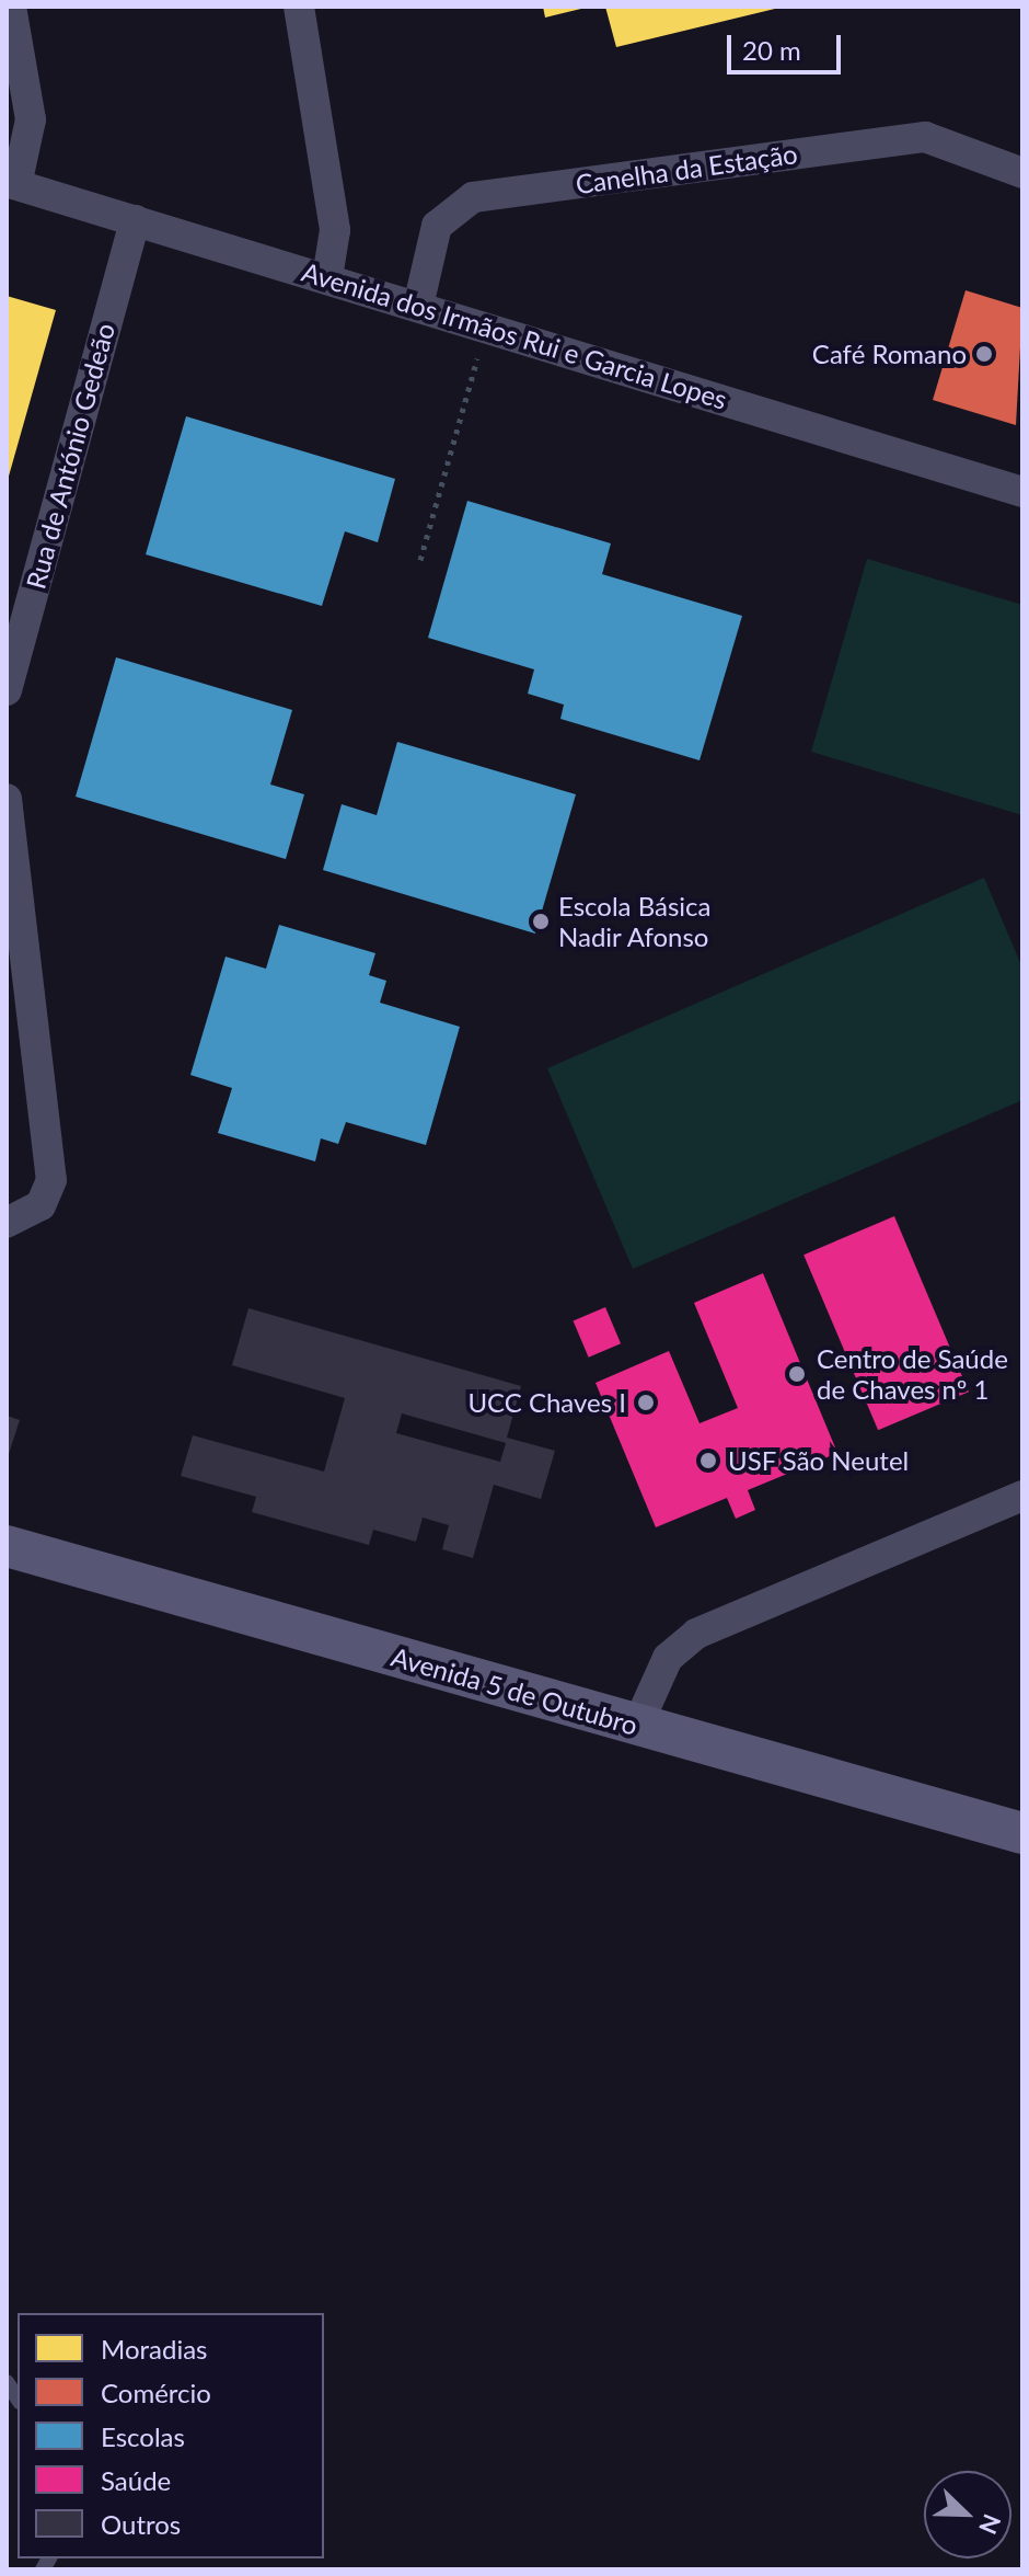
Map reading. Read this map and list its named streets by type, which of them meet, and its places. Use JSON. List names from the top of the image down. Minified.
{"streets":{"main road":["Avenida 5 de Outubro"],"street":["Canelha da Estação","Avenida dos Irmãos Rui e Garcia Lopes","Rua de António Gedeão"]},"crossings":[["Canelha da Estação","Avenida dos Irmãos Rui e Garcia Lopes"],["Avenida dos Irmãos Rui e Garcia Lopes","Rua de António Gedeão"]],"places":["Café Romano","Escola Básica Nadir Afonso","Centro de Saúde de Chaves nº 1","UCC Chaves I","USF São Neutel"],"legend":["Moradias","Comércio","Escolas","Saúde","Outros"],"scale_bar":"20 m","north":"bottom right"}
